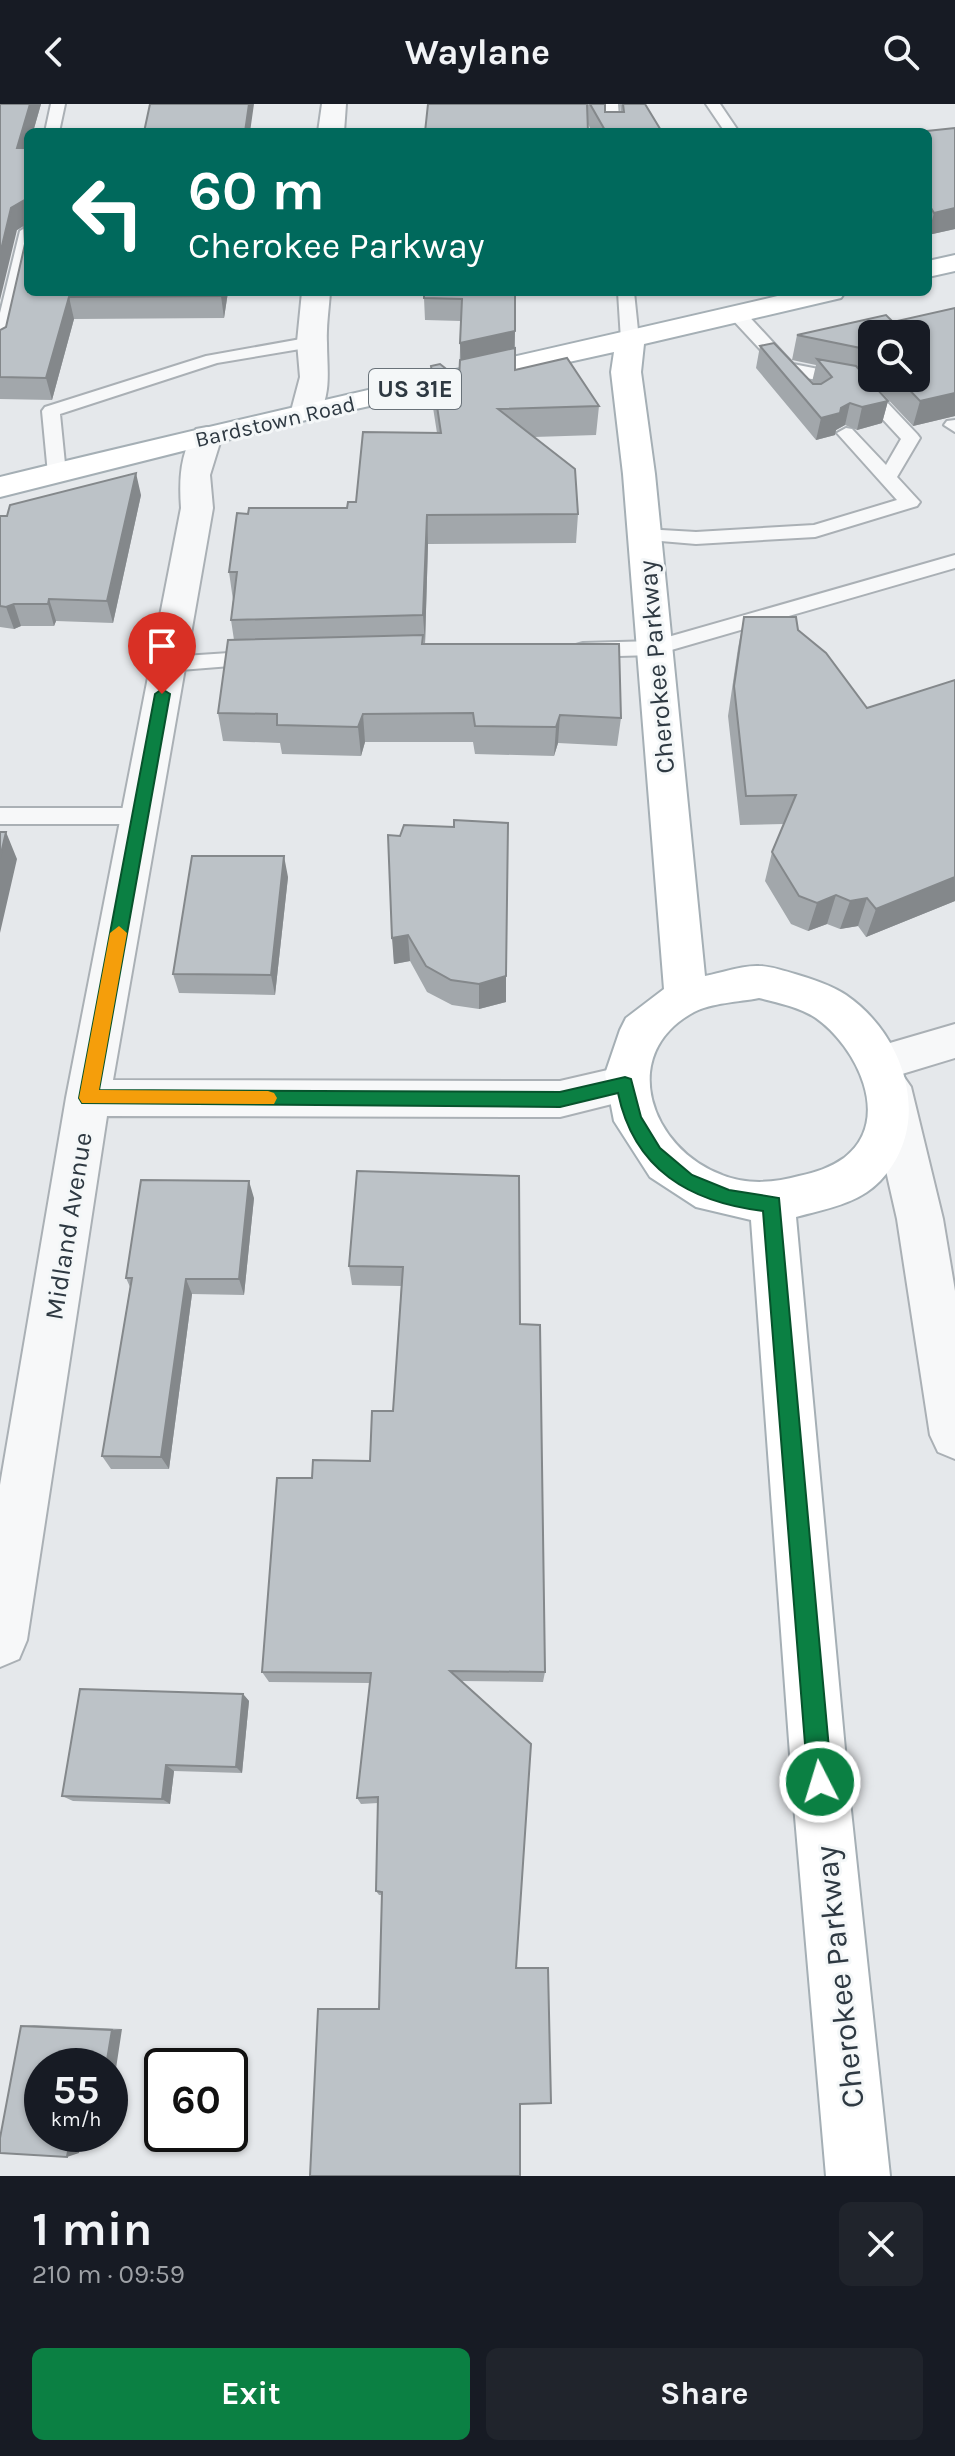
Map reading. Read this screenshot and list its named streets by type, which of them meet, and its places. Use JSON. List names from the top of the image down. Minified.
{"streets":{"main road":["US 31E","Bardstown Road","Cherokee Parkway"],"street":["Midland Avenue"]},"crossings":[["Bardstown Road","Cherokee Parkway"],["Bardstown Road","Midland Avenue"]],"page":{"header":"Waylane","turn":["60 m","Cherokee Parkway"],"speed":"55 km/h","limit":"60","heading":["1 min","210 m · 09:59"],"buttons":["Exit","Share"]}}
